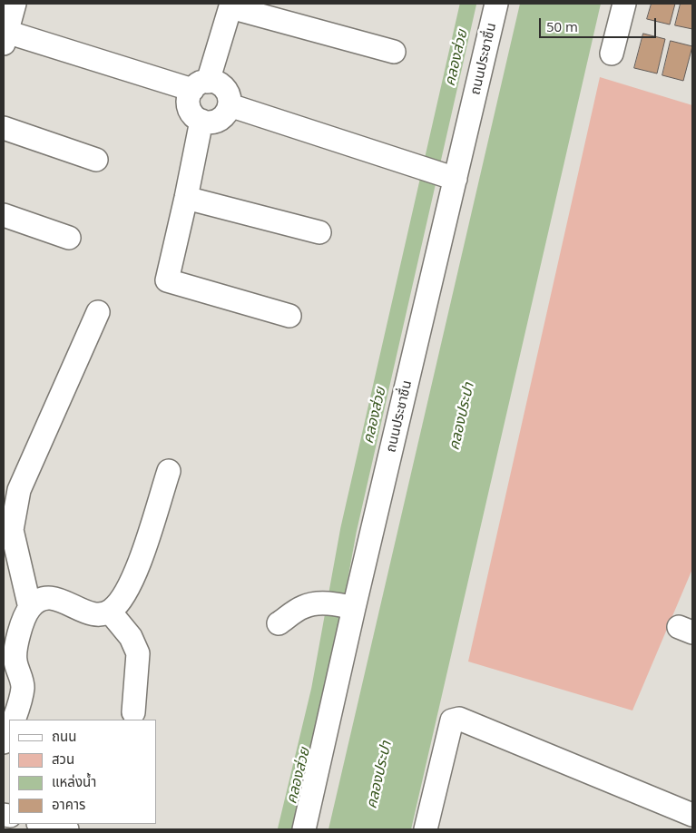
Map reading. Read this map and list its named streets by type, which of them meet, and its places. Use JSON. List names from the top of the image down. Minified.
{"streets":{"street":["ถนนประชาชื่น"]},"water":["คลองส่วย","คลองประปา"],"legend":["ถนน","สวน","แหล่งน้ำ","อาคาร"],"scale_bar":"50 m"}
